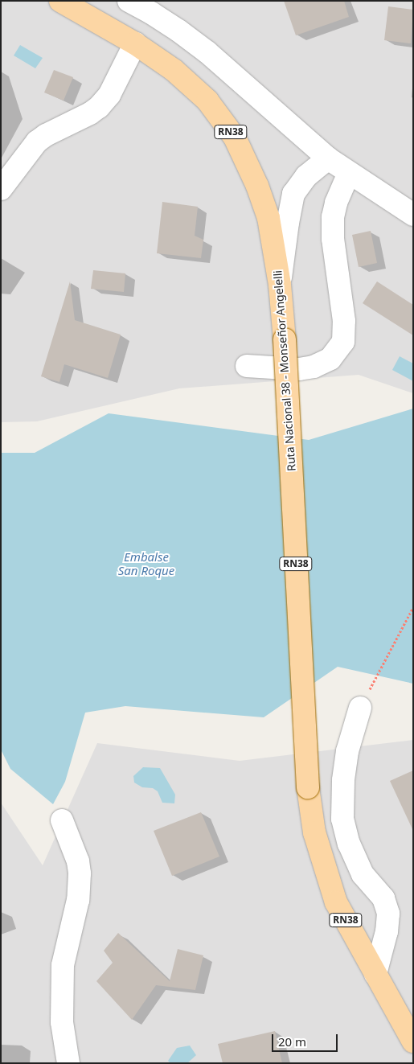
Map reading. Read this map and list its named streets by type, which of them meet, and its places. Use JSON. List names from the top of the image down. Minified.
{"streets":{"main road":["RN38","Ruta Nacional 38 - Monseñor Angelelli"]},"crossings":[["RN38","Ruta Nacional 38 - Monseñor Angelelli"]],"water":["Embalse San Roque"],"scale_bar":"20 m"}
